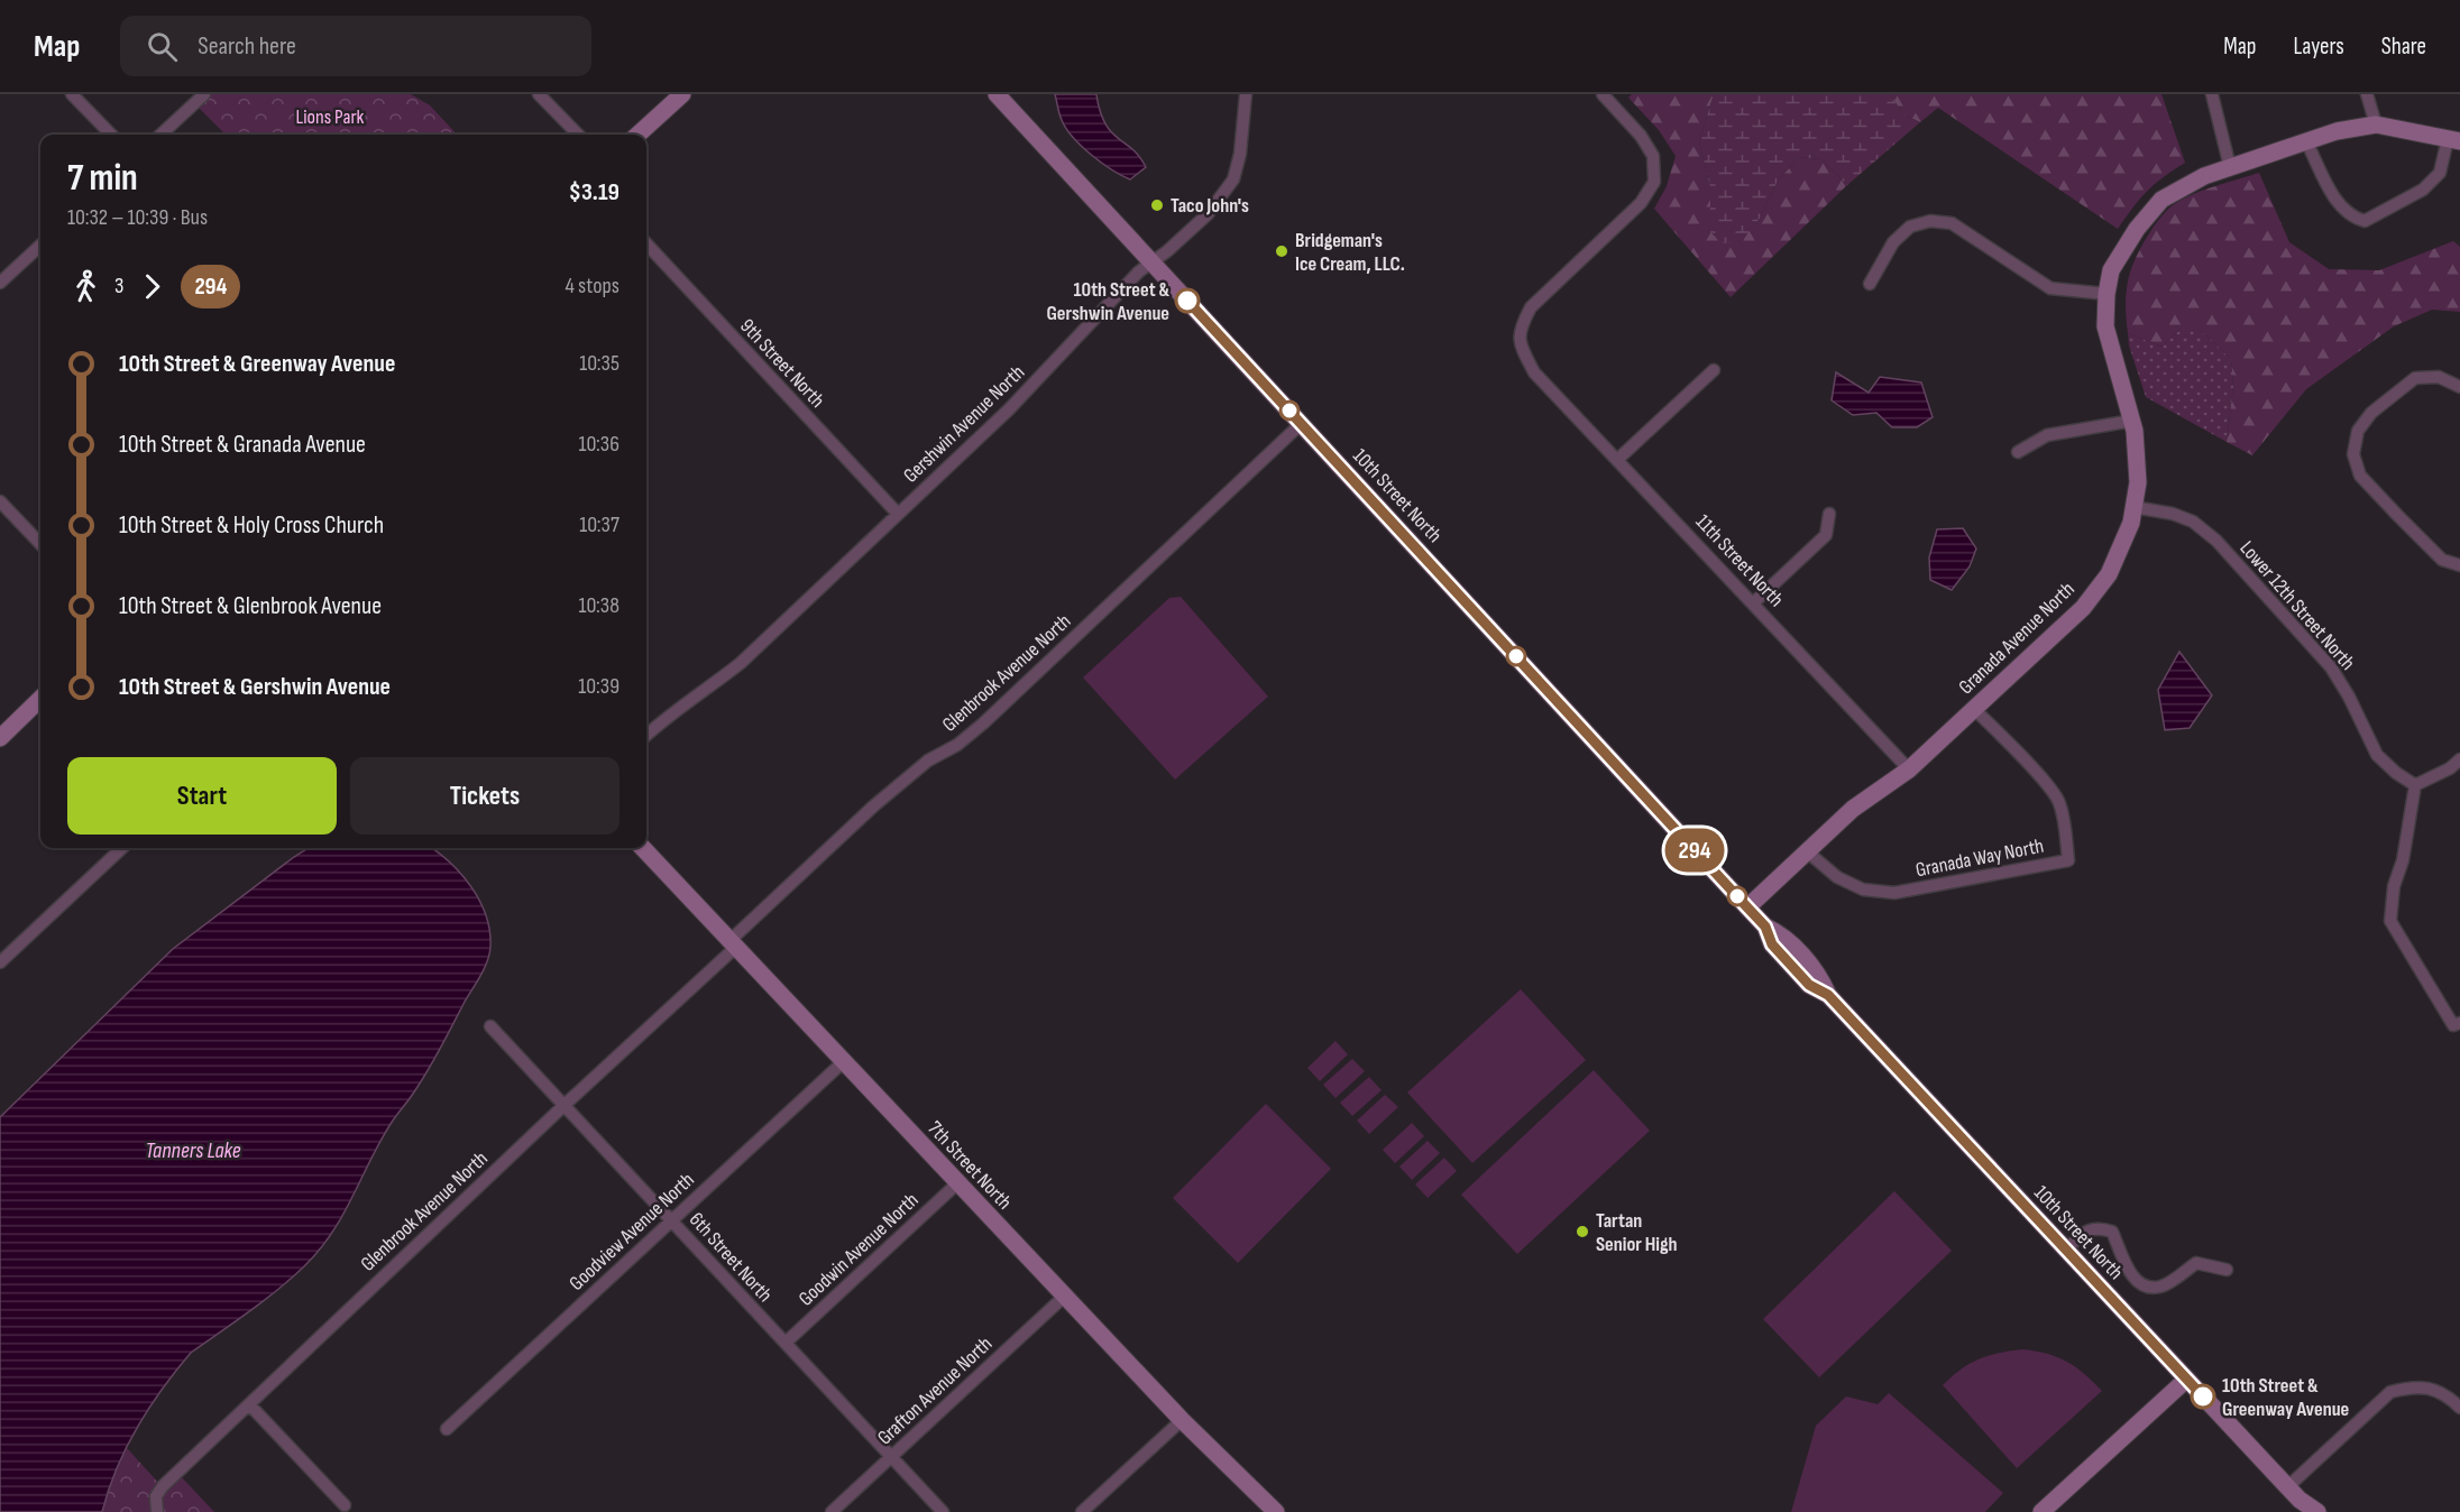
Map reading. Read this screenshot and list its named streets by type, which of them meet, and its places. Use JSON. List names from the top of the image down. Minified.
{"streets":{"street":["9th Street North","Gershwin Avenue North","10th Street North","11th Street North","Lower 12th Street North","Granada Avenue North","Glenbrook Avenue North","Granada Way North","7th Street North","Goodview Avenue North","Goodwin Avenue North","6th Street North","Grafton Avenue North"]},"crossings":[["9th Street North","Gershwin Avenue North"],["Gershwin Avenue North","10th Street North"],["10th Street North","Granada Avenue North"],["10th Street North","Glenbrook Avenue North"],["11th Street North","Granada Avenue North"],["Lower 12th Street North","Granada Avenue North"],["Granada Avenue North","Granada Way North"],["Glenbrook Avenue North","7th Street North"],["Glenbrook Avenue North","6th Street North"],["7th Street North","Goodview Avenue North"],["7th Street North","Goodwin Avenue North"],["7th Street North","Grafton Avenue North"],["Goodview Avenue North","6th Street North"],["Goodwin Avenue North","6th Street North"],["6th Street North","Grafton Avenue North"]],"water":["Tanners Lake"],"parks":["Lions Park"],"places":["Taco John's","Bridgeman's Ice Cream, LLC.","10th Street & Gershwin Avenue","Tartan Senior High","10th Street & Greenway Avenue"],"lines":["bus line 294"],"page":{"header":"Map","search":"Search here","nav":["Map","Layers","Share"],"on_map":"294","heading":["7 min","10:32 – 10:39 · Bus","$3.19"],"legs":["3","294","4 stops"],"list":[{"name":"10th Street & Greenway Avenue","value":"10:35"},{"name":"10th Street & Granada Avenue","value":"10:36"},{"name":"10th Street & Holy Cross Church","value":"10:37"},{"name":"10th Street & Glenbrook Avenue","value":"10:38"},{"name":"10th Street & Gershwin Avenue","value":"10:39"}],"buttons":["Start","Tickets"]}}
